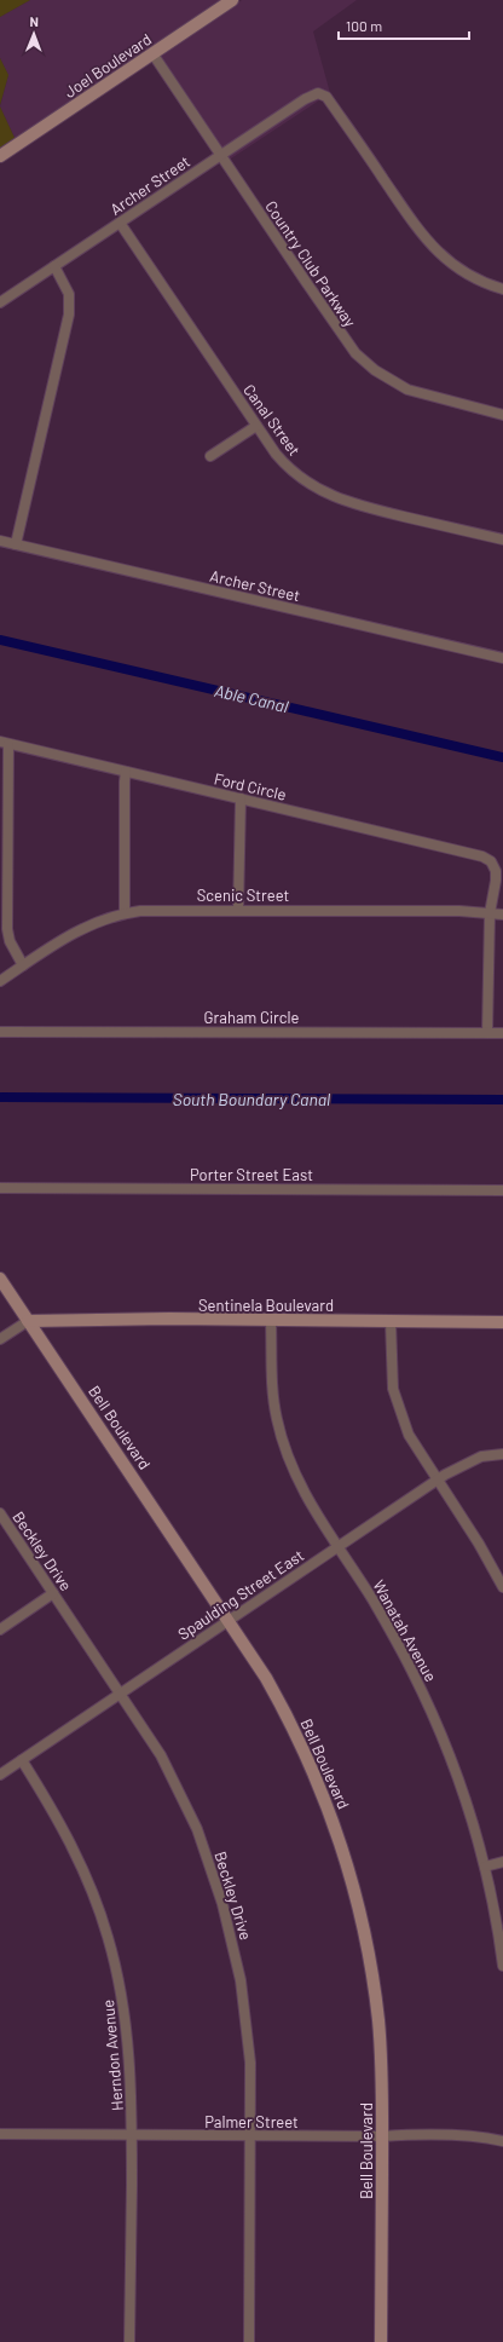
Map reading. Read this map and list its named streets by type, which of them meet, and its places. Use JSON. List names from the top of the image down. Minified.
{"streets":{"street":["Joel Boulevard","Archer Street","Country Club Parkway","Canal Street","Ford Circle","Scenic Street","Graham Circle","Porter Street East","Sentinela Boulevard","Bell Boulevard","Beckley Drive","Spaulding Street East","Wanatah Avenue","Herndon Avenue","Palmer Street"]},"crossings":[["Joel Boulevard","Country Club Parkway"],["Archer Street","Country Club Parkway"],["Archer Street","Canal Street"],["Ford Circle","Scenic Street"],["Sentinela Boulevard","Bell Boulevard"],["Sentinela Boulevard","Wanatah Avenue"],["Bell Boulevard","Spaulding Street East"],["Bell Boulevard","Palmer Street"],["Beckley Drive","Spaulding Street East"],["Beckley Drive","Palmer Street"],["Spaulding Street East","Wanatah Avenue"],["Spaulding Street East","Herndon Avenue"],["Herndon Avenue","Palmer Street"]],"water":["Able Canal","South Boundary Canal"],"scale_bar":"100 m","north":"top"}
